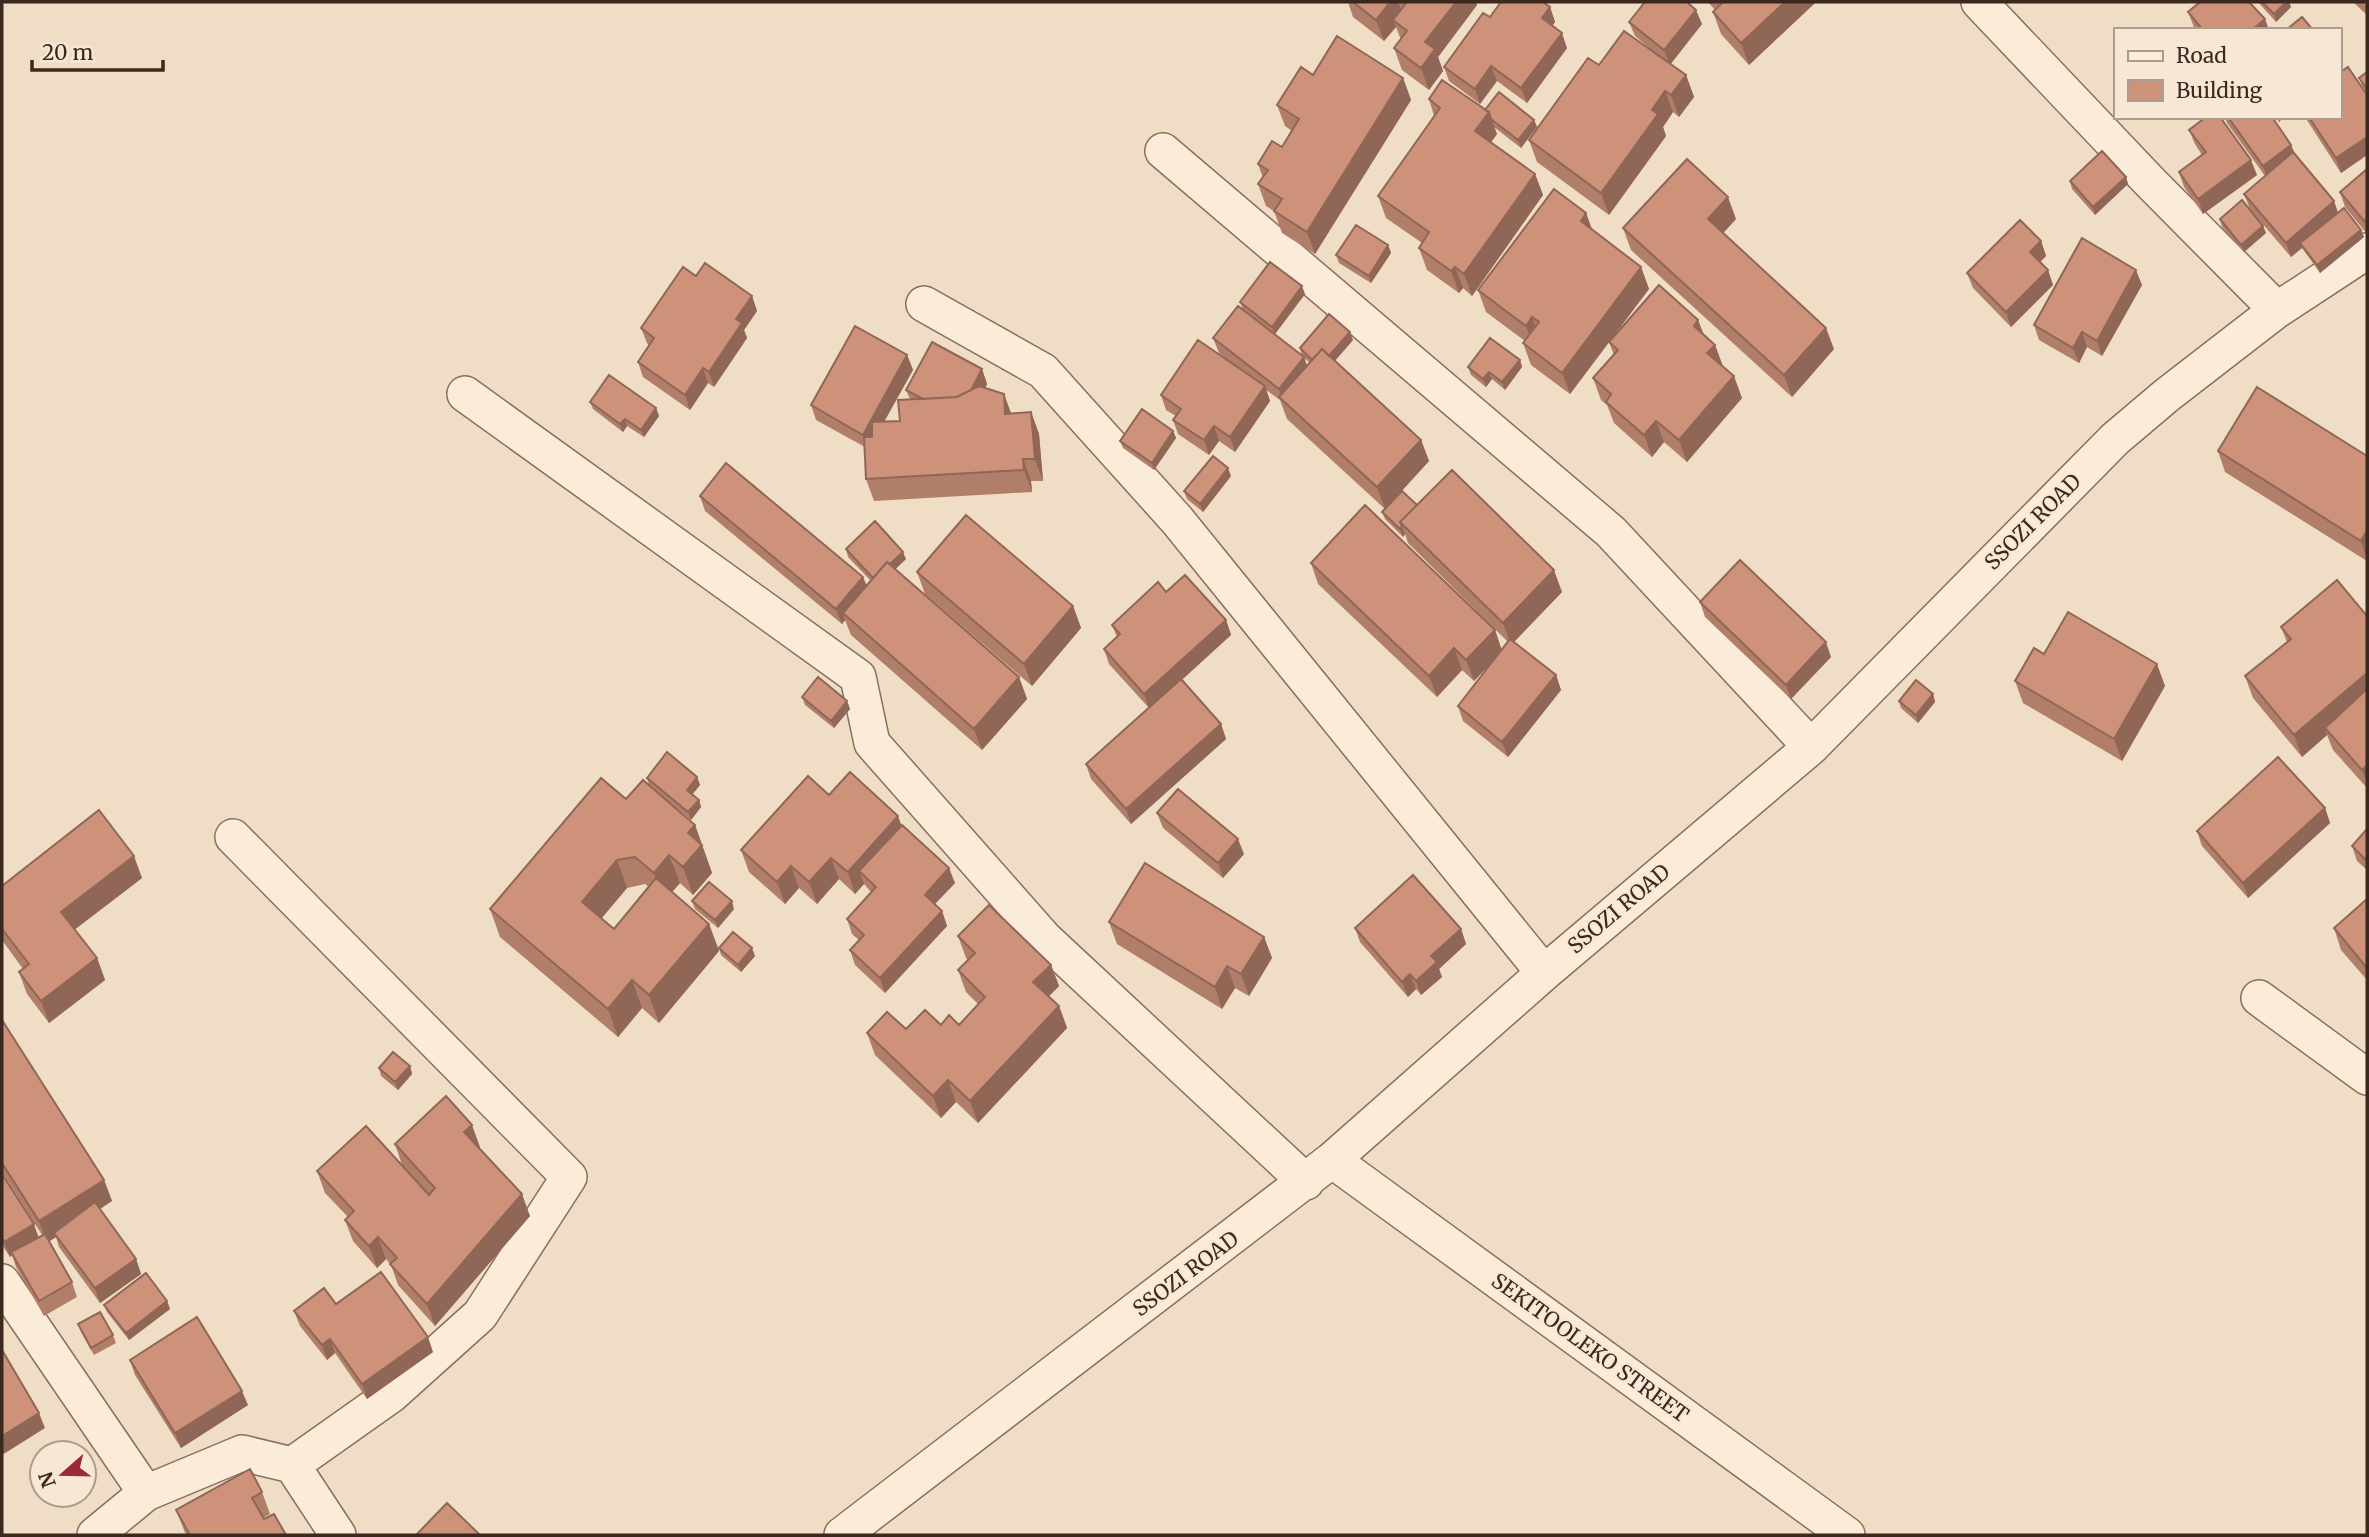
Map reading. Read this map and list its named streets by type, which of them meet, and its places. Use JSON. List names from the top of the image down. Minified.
{"streets":{"street":["SSOZI ROAD","SEKITOOLEKO STREET"]},"crossings":[["SSOZI ROAD","SEKITOOLEKO STREET"]],"legend":["Road","Building"],"scale_bar":"20 m","north":"left"}
